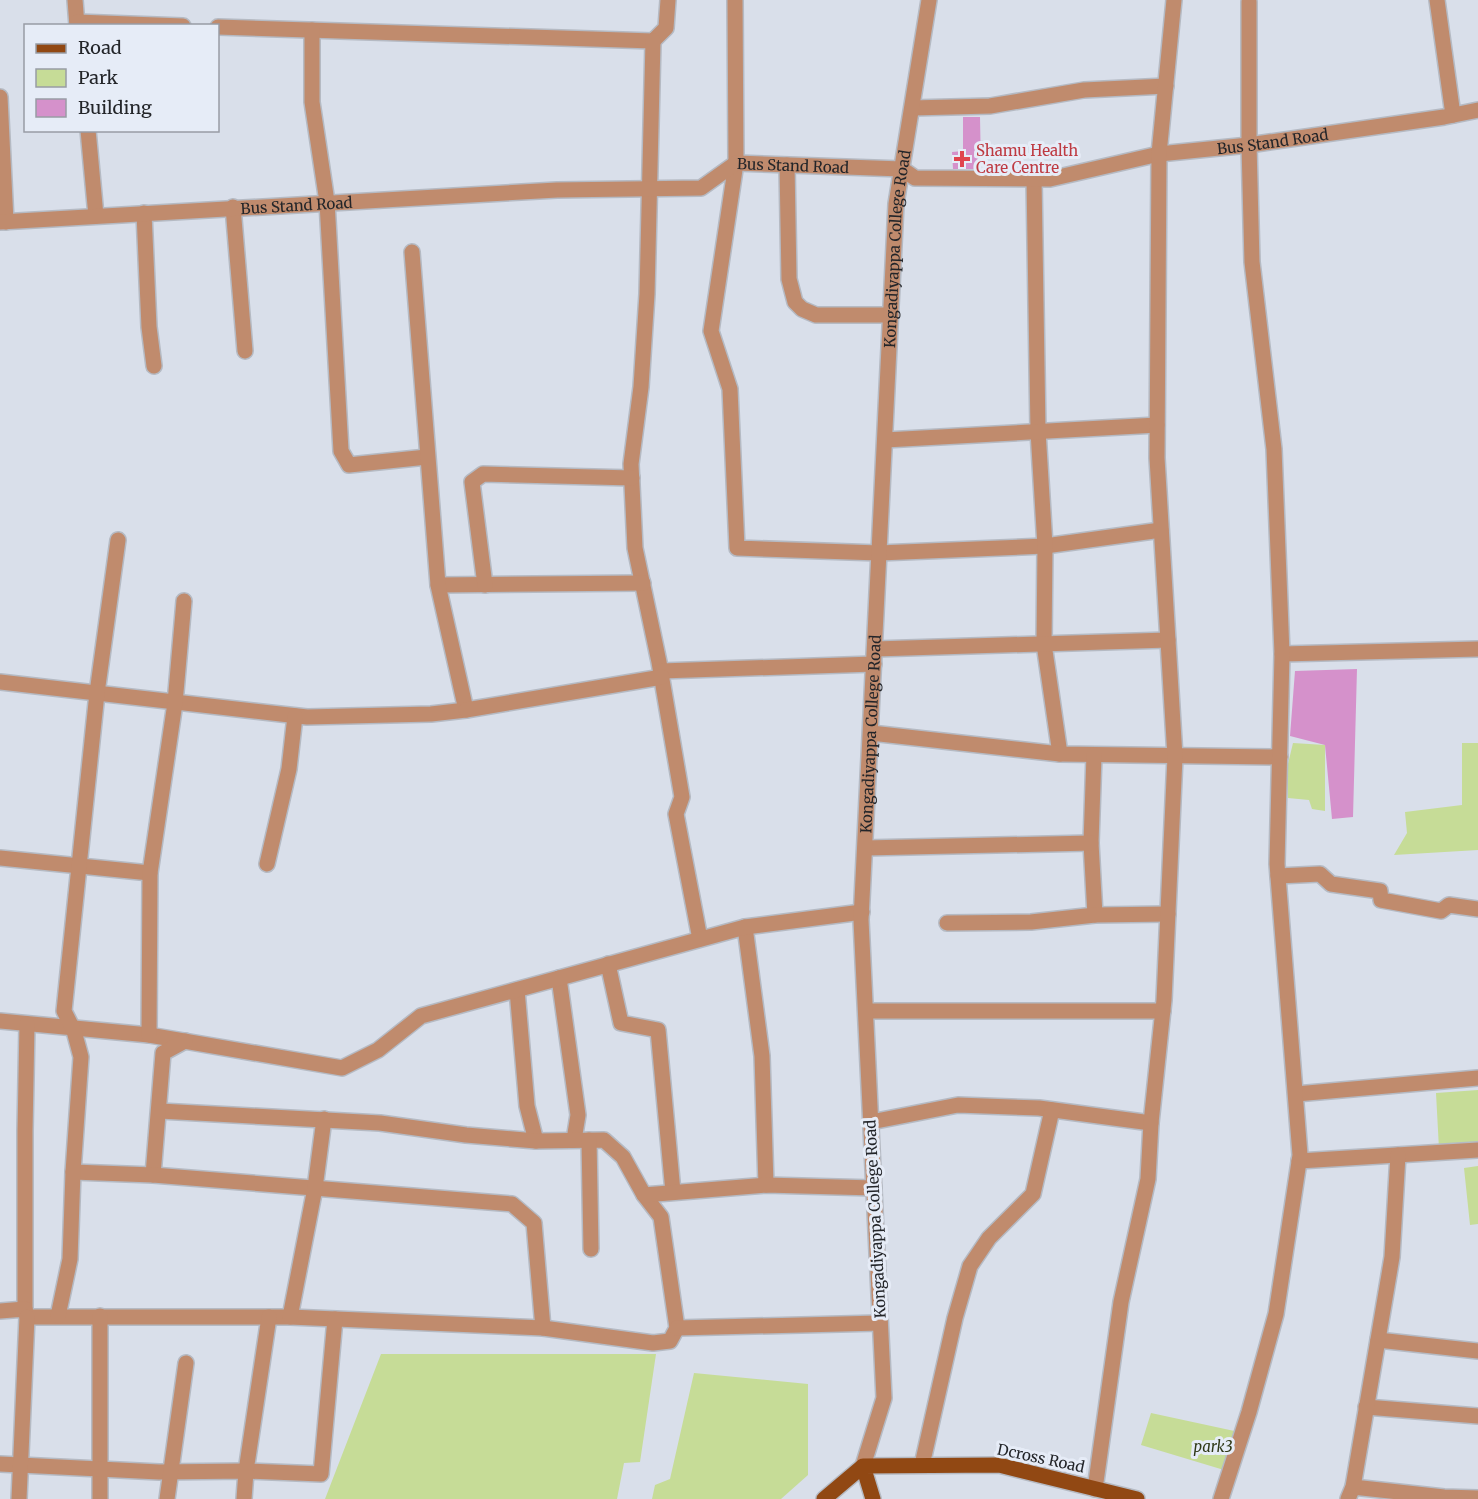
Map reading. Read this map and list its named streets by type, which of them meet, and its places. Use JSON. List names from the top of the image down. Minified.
{"streets":{"main road":["Dcross Road"],"street":["Bus Stand Road","Kongadiyappa College Road"]},"crossings":[["Bus Stand Road","Kongadiyappa College Road"],["Kongadiyappa College Road","Dcross Road"]],"parks":["park3"],"places":{"health":["Shamu Health Care Centre"]},"legend":["Road","Park","Building"]}
